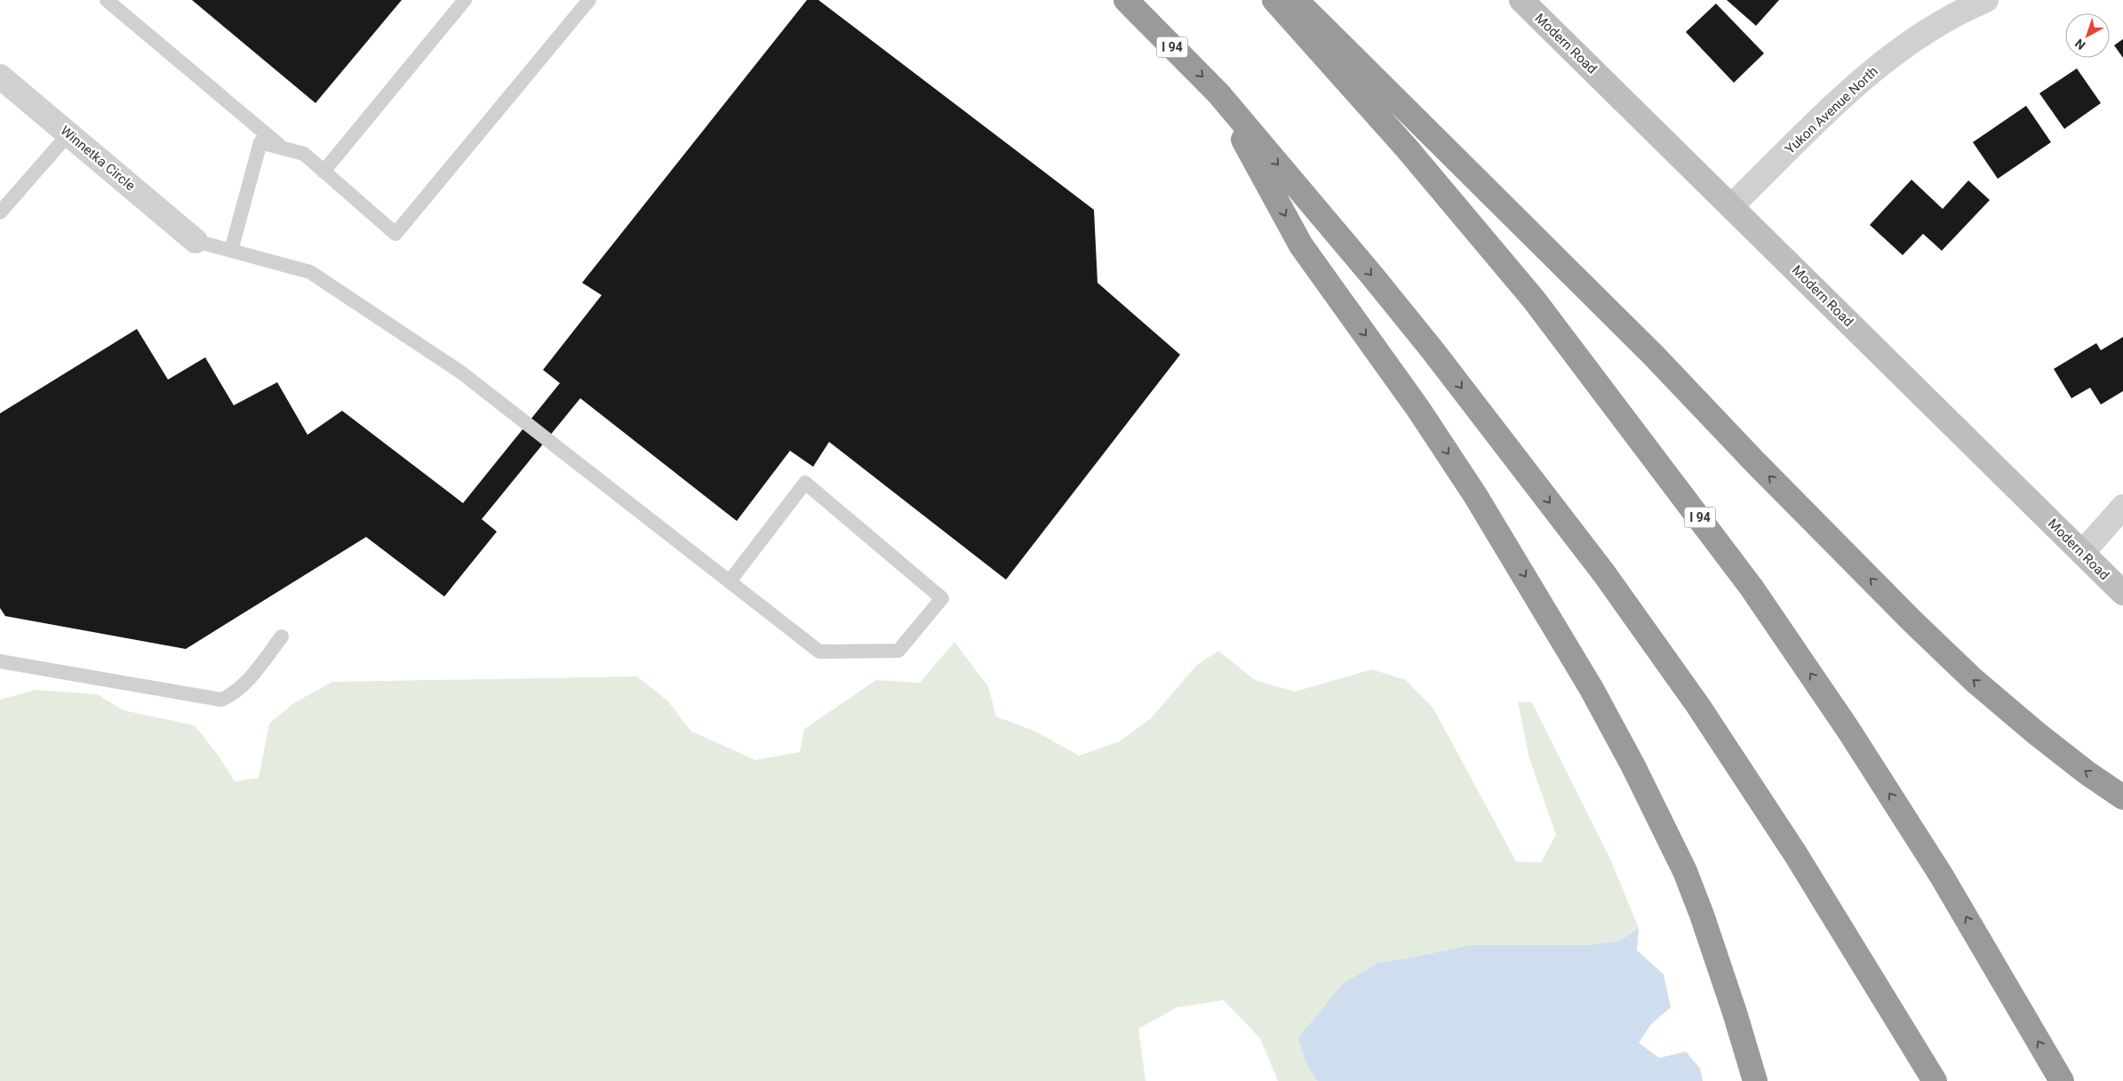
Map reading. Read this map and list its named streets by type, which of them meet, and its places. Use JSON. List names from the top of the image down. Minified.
{"streets":{"highway":["I 94"],"street":["Modern Road","Yukon Avenue North","Winnetka Circle"]},"crossings":[["Modern Road","Yukon Avenue North"]],"north":"bottom left"}
